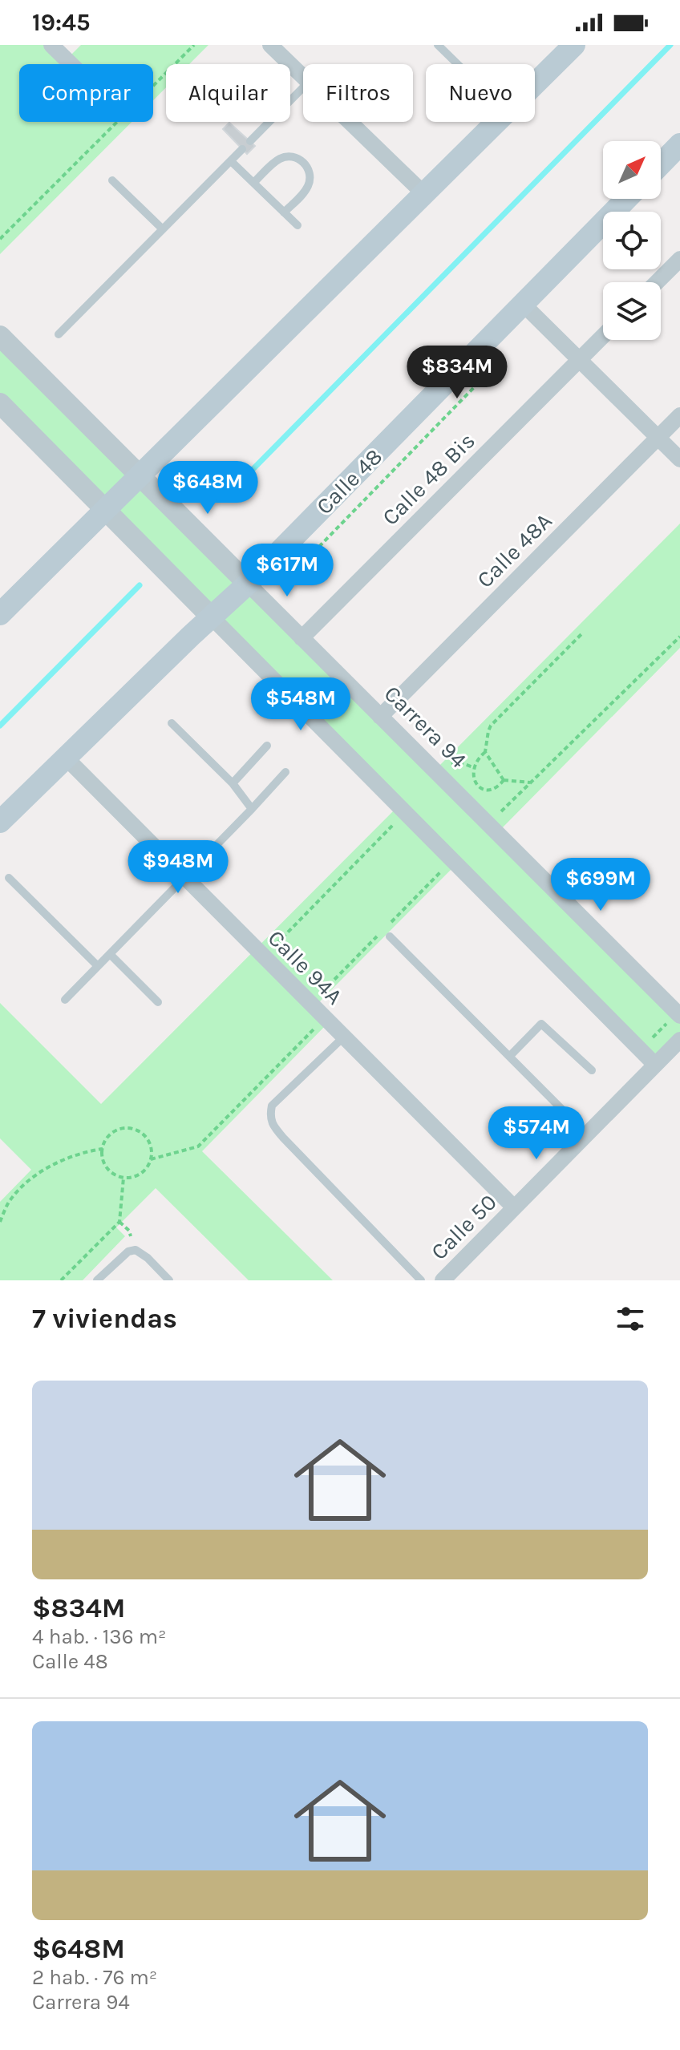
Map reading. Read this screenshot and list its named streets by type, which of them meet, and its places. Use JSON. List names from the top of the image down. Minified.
{"streets":{"main road":["Calle 48"],"street":["Calle 48 Bis","Calle 48A","Carrera 94","Calle 94A","Calle 50"]},"crossings":[["Calle 48 Bis","Carrera 94"],["Calle 48","Carrera 94"],["Calle 48","Calle 94A"],["Calle 48A","Carrera 94"],["Calle 94A","Calle 50"]],"north":"top right","page":{"status":"19:45","chip":["Comprar","Alquilar","Filtros","Nuevo"],"price":["$834M","$648M","$617M","$548M","$948M","$699M","$574M"],"heading":"7 viviendas","list":[{"name":"$834M","note":"4 hab. · 136 m² · Calle 48"},{"name":"$648M","note":"2 hab. · 76 m² · Carrera 94"}]}}
